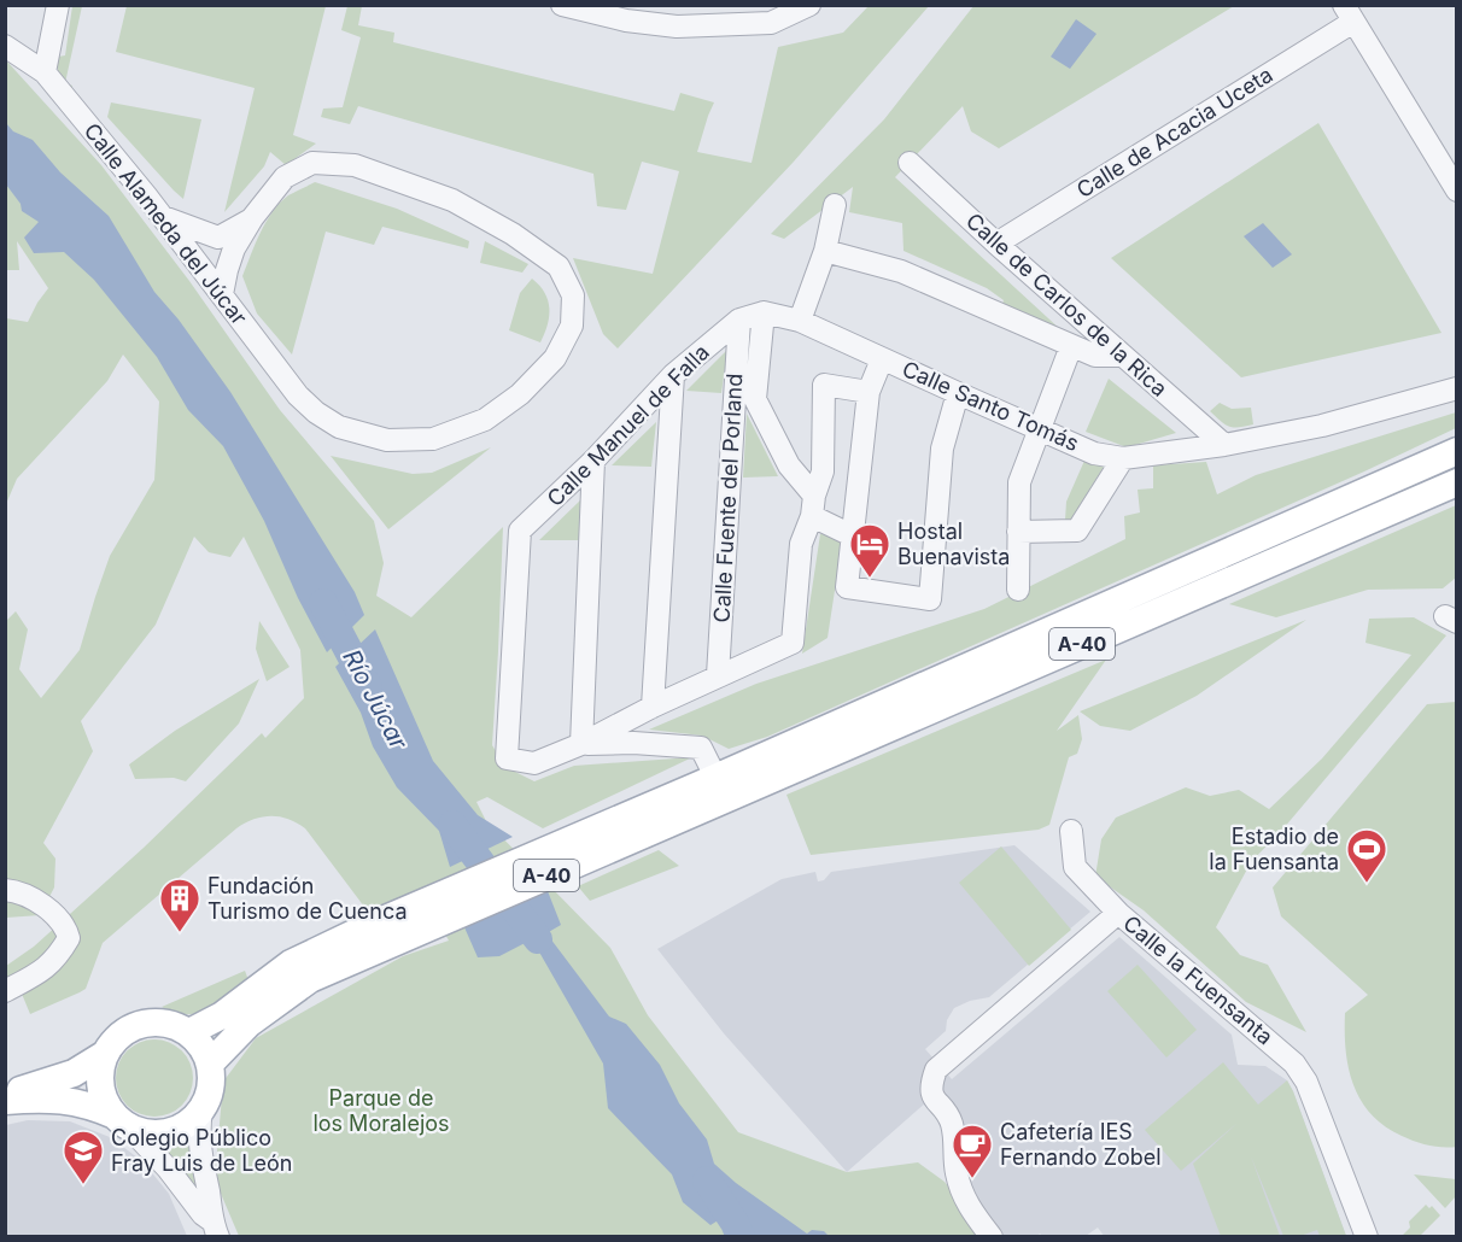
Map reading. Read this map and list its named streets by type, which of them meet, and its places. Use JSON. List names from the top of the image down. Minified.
{"streets":{"main road":["A-40"],"street":["Calle de Acacia Uceta","Calle Alameda del Júcar","Calle de Carlos de la Rica","Calle Santo Tomás","Calle Manuel de Falla","Calle Fuente del Porland","Calle la Fuensanta"]},"crossings":[["Calle de Acacia Uceta","Calle de Carlos de la Rica"],["Calle de Carlos de la Rica","Calle Santo Tomás"],["Calle Santo Tomás","Calle Manuel de Falla"],["Calle Manuel de Falla","Calle Fuente del Porland"]],"water":["Río Júcar"],"parks":["Parque de los Moralejos"],"places":{"hotel":["Hostal Buenavista"],"sports":["Estadio de la Fuensanta"],"building":["Fundación Turismo de Cuenca"],"cafe":["Cafetería IES Fernando Zobel"],"school or university":["Colegio Público Fray Luis de León"]}}
